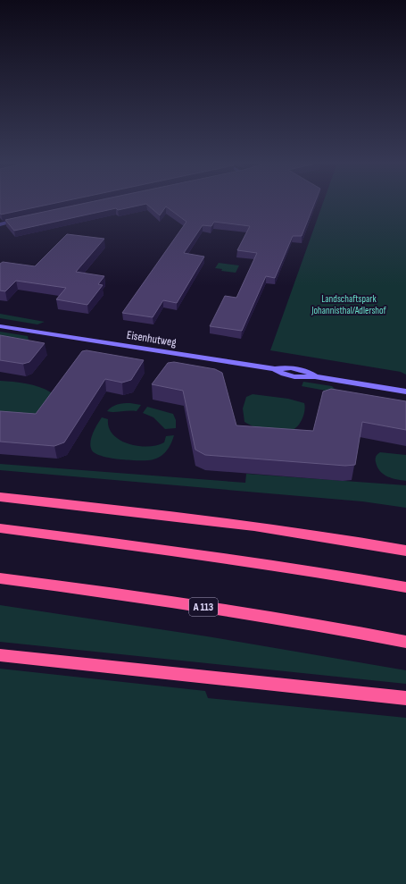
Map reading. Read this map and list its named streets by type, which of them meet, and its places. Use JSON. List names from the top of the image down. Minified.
{"streets":{"highway":["A 113"],"street":["Eisenhutweg"]},"parks":["Landschaftspark Johannisthal/Adlershof"]}
